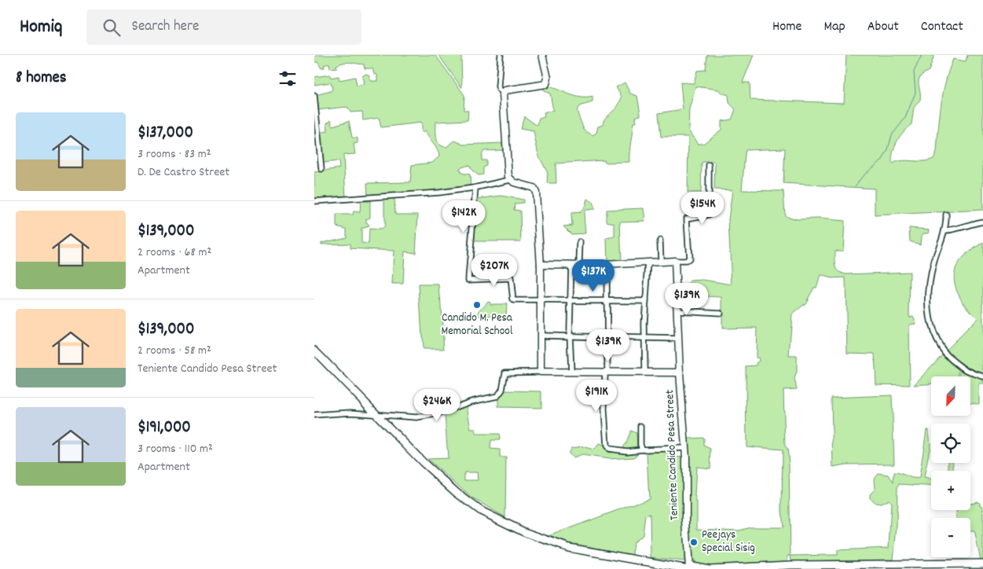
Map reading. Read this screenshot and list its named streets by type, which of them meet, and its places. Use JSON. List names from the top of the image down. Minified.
{"streets":{"street":["Teniente Candido Pesa Street"]},"places":["Candido M. Pesa Memorial School","Peejays Special Sisig"],"north":"bottom left","page":{"header":"Homiq","search":"Search here","nav":["Home","Map","About","Contact"],"heading":"8 homes","list":[{"name":"$137,000","note":"3 rooms · 83 m² · D. De Castro Street"},{"name":"$139,000","note":"2 rooms · 68 m² · Apartment"},{"name":"$139,000","note":"2 rooms · 58 m² · Teniente Candido Pesa Street"},{"name":"$191,000","note":"3 rooms · 110 m² · Apartment"}],"price":["$154K","$142K","$207K","$137K","$139K","$139K","$191K","$246K"],"map_buttons":["+","−"]}}
